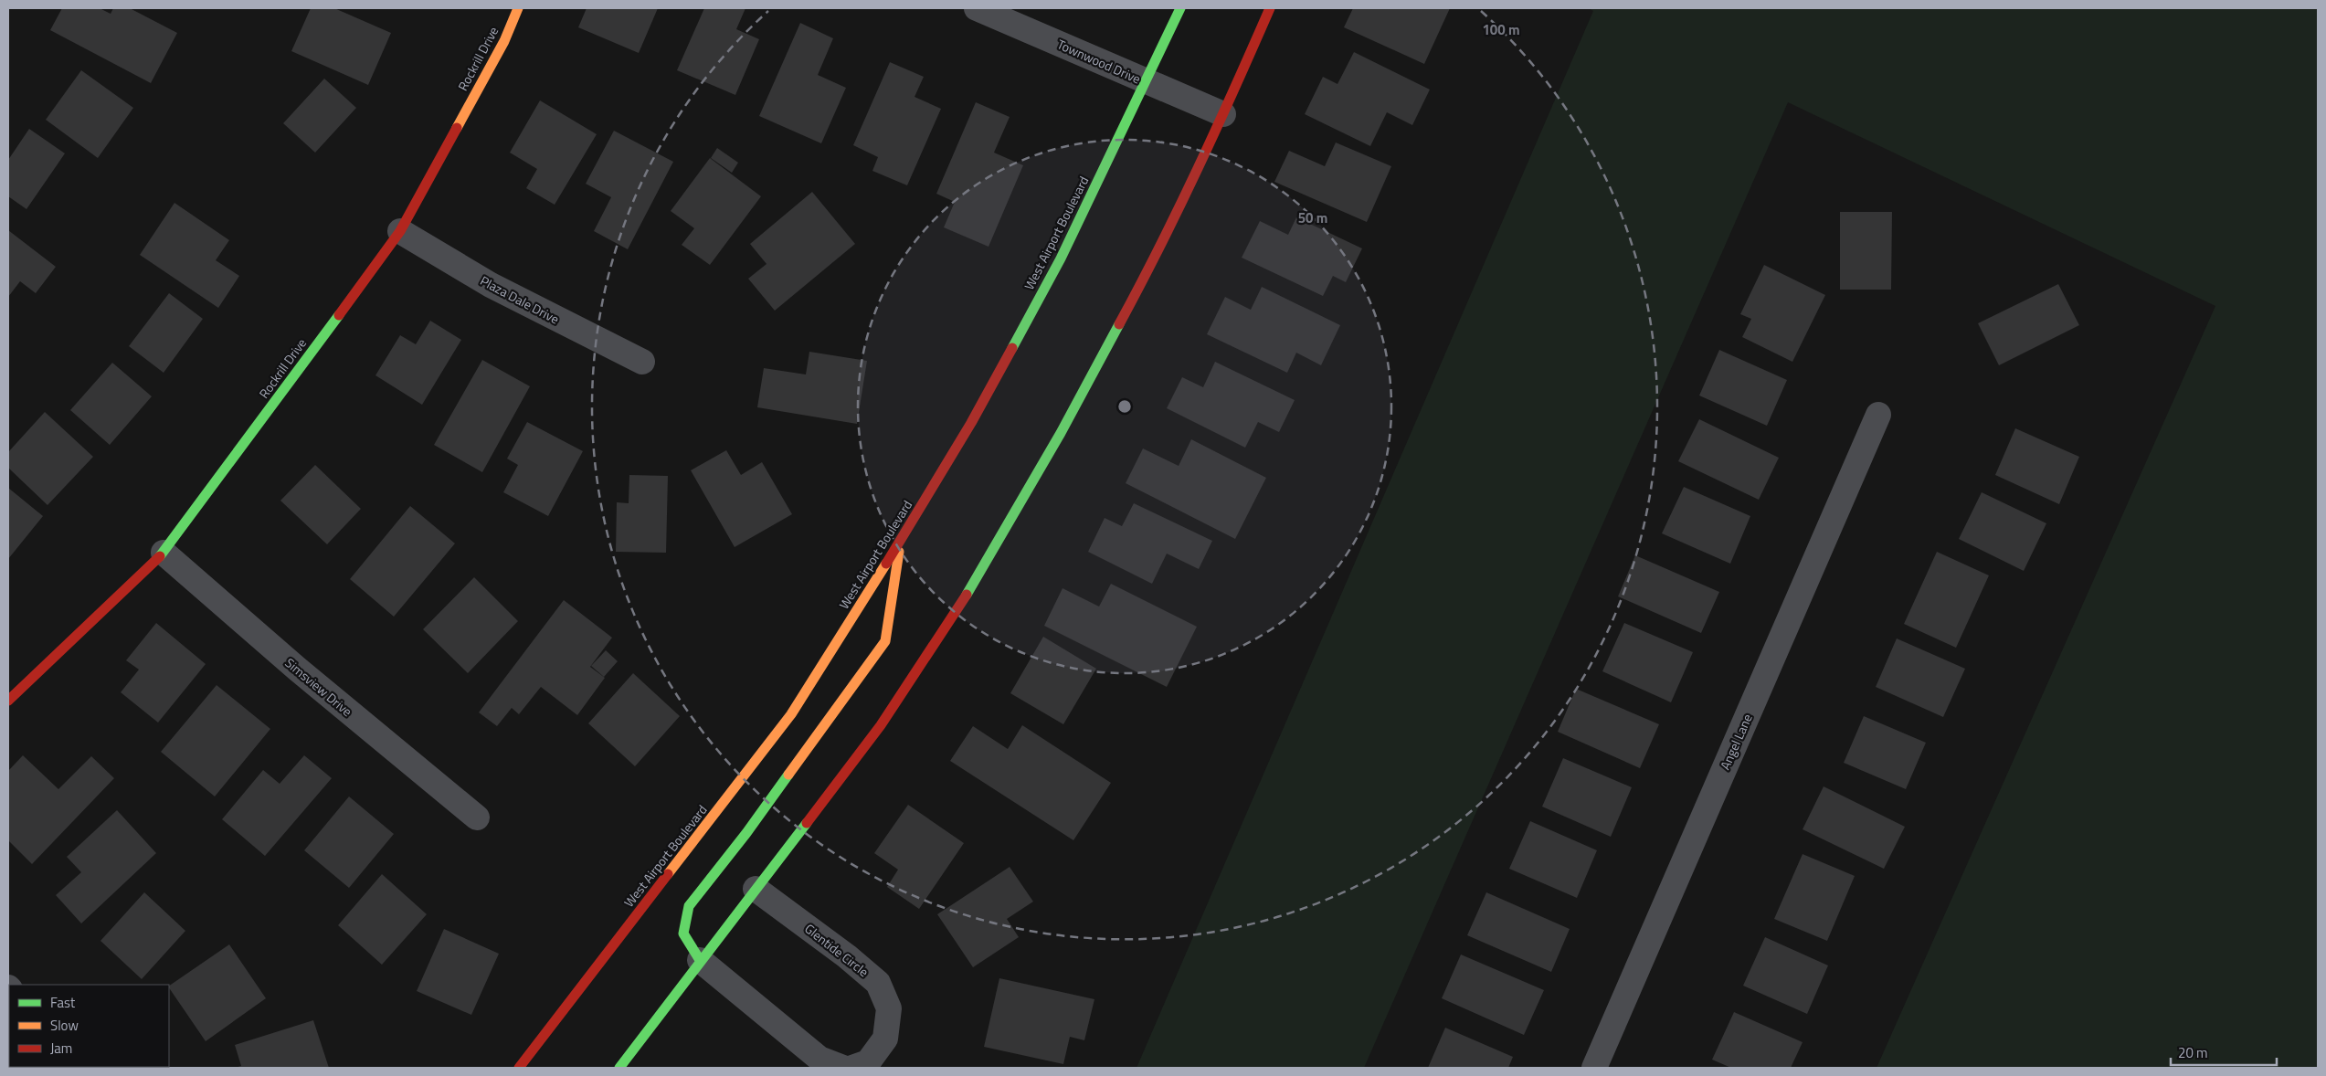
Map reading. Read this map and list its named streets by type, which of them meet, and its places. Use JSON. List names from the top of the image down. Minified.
{"streets":{"main road":["Rockrill Drive","West Airport Boulevard"],"street":["Townwood Drive","Plaza Dale Drive","Simsview Drive","Angel Lane","Glentide Circle"]},"crossings":[["Rockrill Drive","Plaza Dale Drive"],["Rockrill Drive","Simsview Drive"],["Townwood Drive","West Airport Boulevard"]],"legend":["Fast","Slow","Jam"],"scale_bar":"20 m","rings":["100 m","50 m"]}
